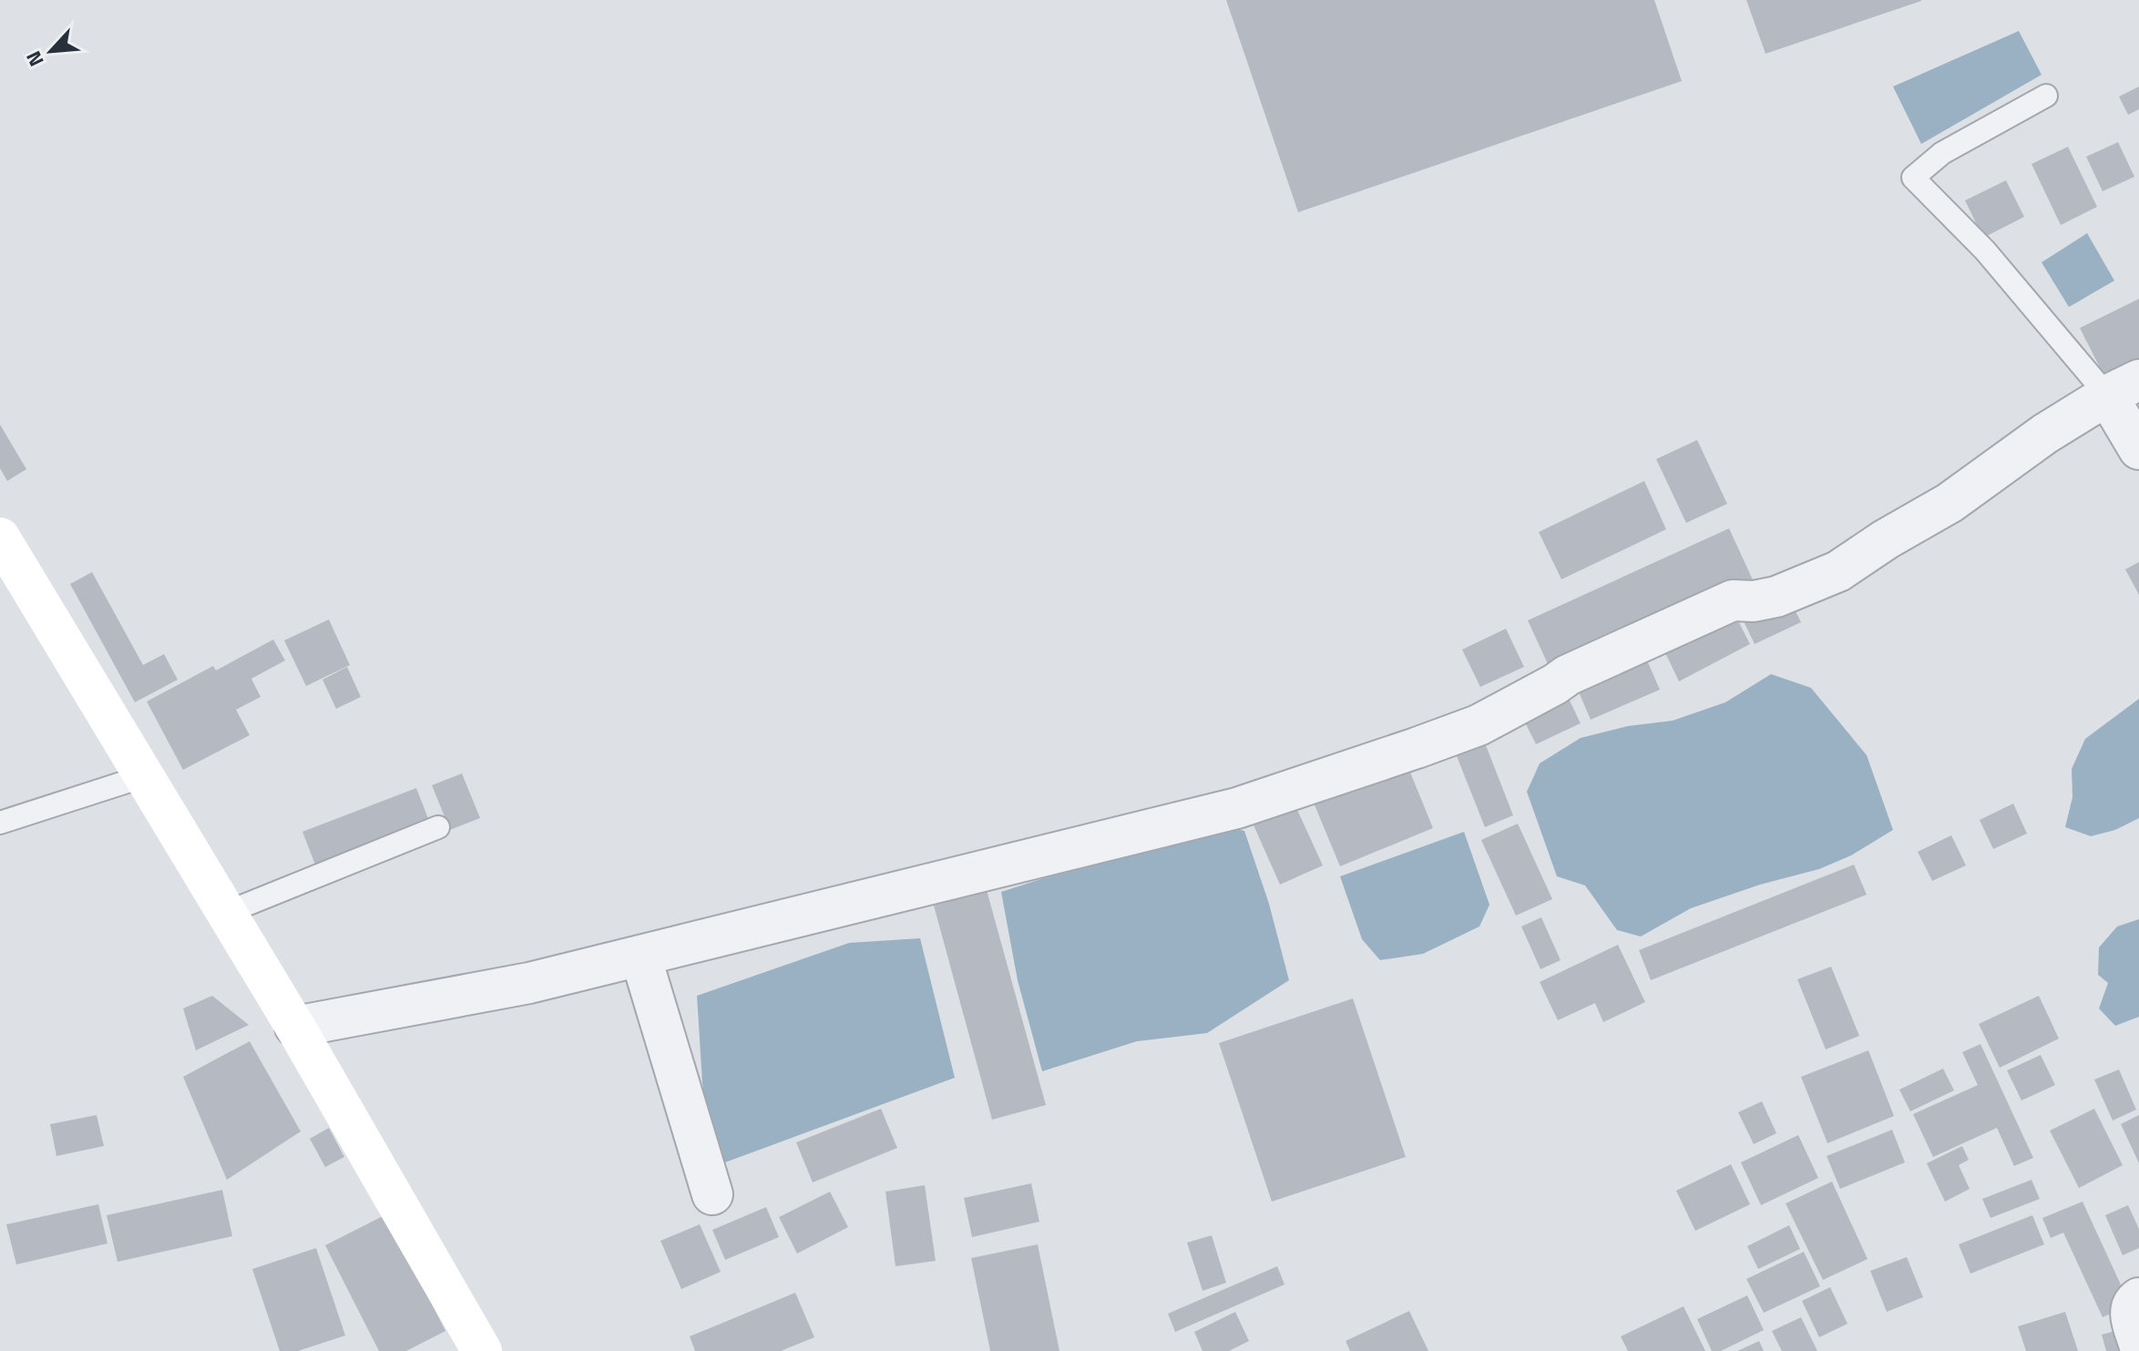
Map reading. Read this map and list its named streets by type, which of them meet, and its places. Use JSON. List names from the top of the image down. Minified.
{"north":"bottom left"}
